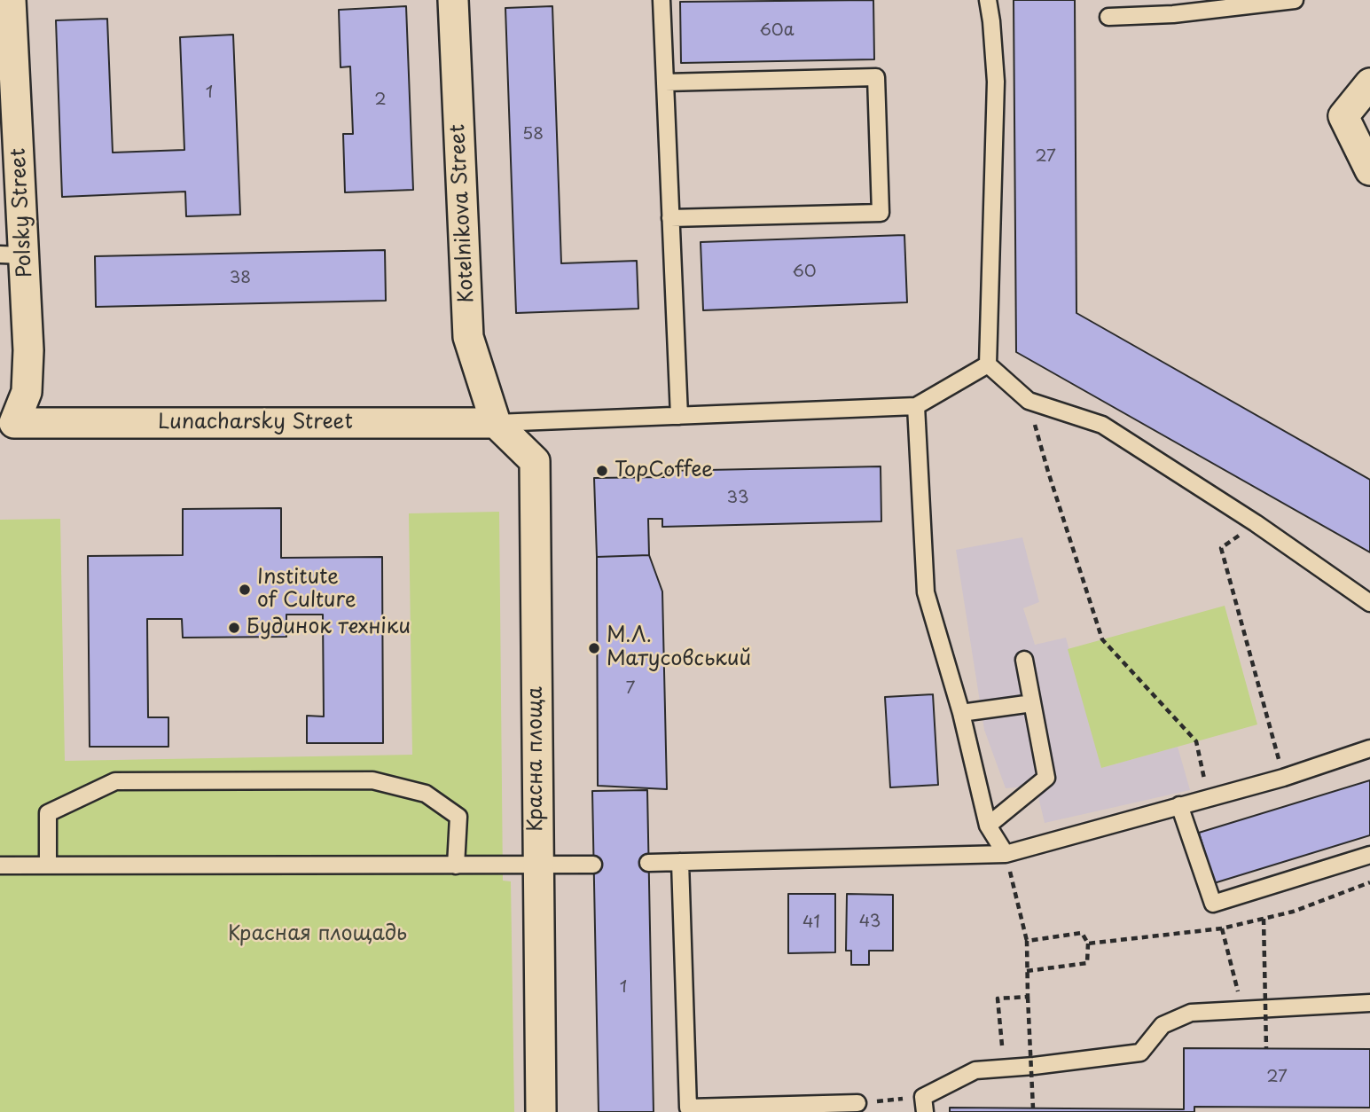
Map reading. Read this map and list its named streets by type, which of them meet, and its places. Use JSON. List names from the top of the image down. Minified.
{"streets":{"street":["Polsky Street","Kotelnikova Street","Lunacharsky Street","Красна площа"]},"crossings":[["Polsky Street","Lunacharsky Street"],["Kotelnikova Street","Lunacharsky Street"],["Kotelnikova Street","Красна площа"],["Lunacharsky Street","Красна площа"]],"parks":["Красная площадь"],"places":["TopCoffee","Institute of Culture","Будинок техніки","М.Л. Матусовський"],"house_numbers":["60а","1","2","58","27","60","38","33","7","43","41","1","27"]}
